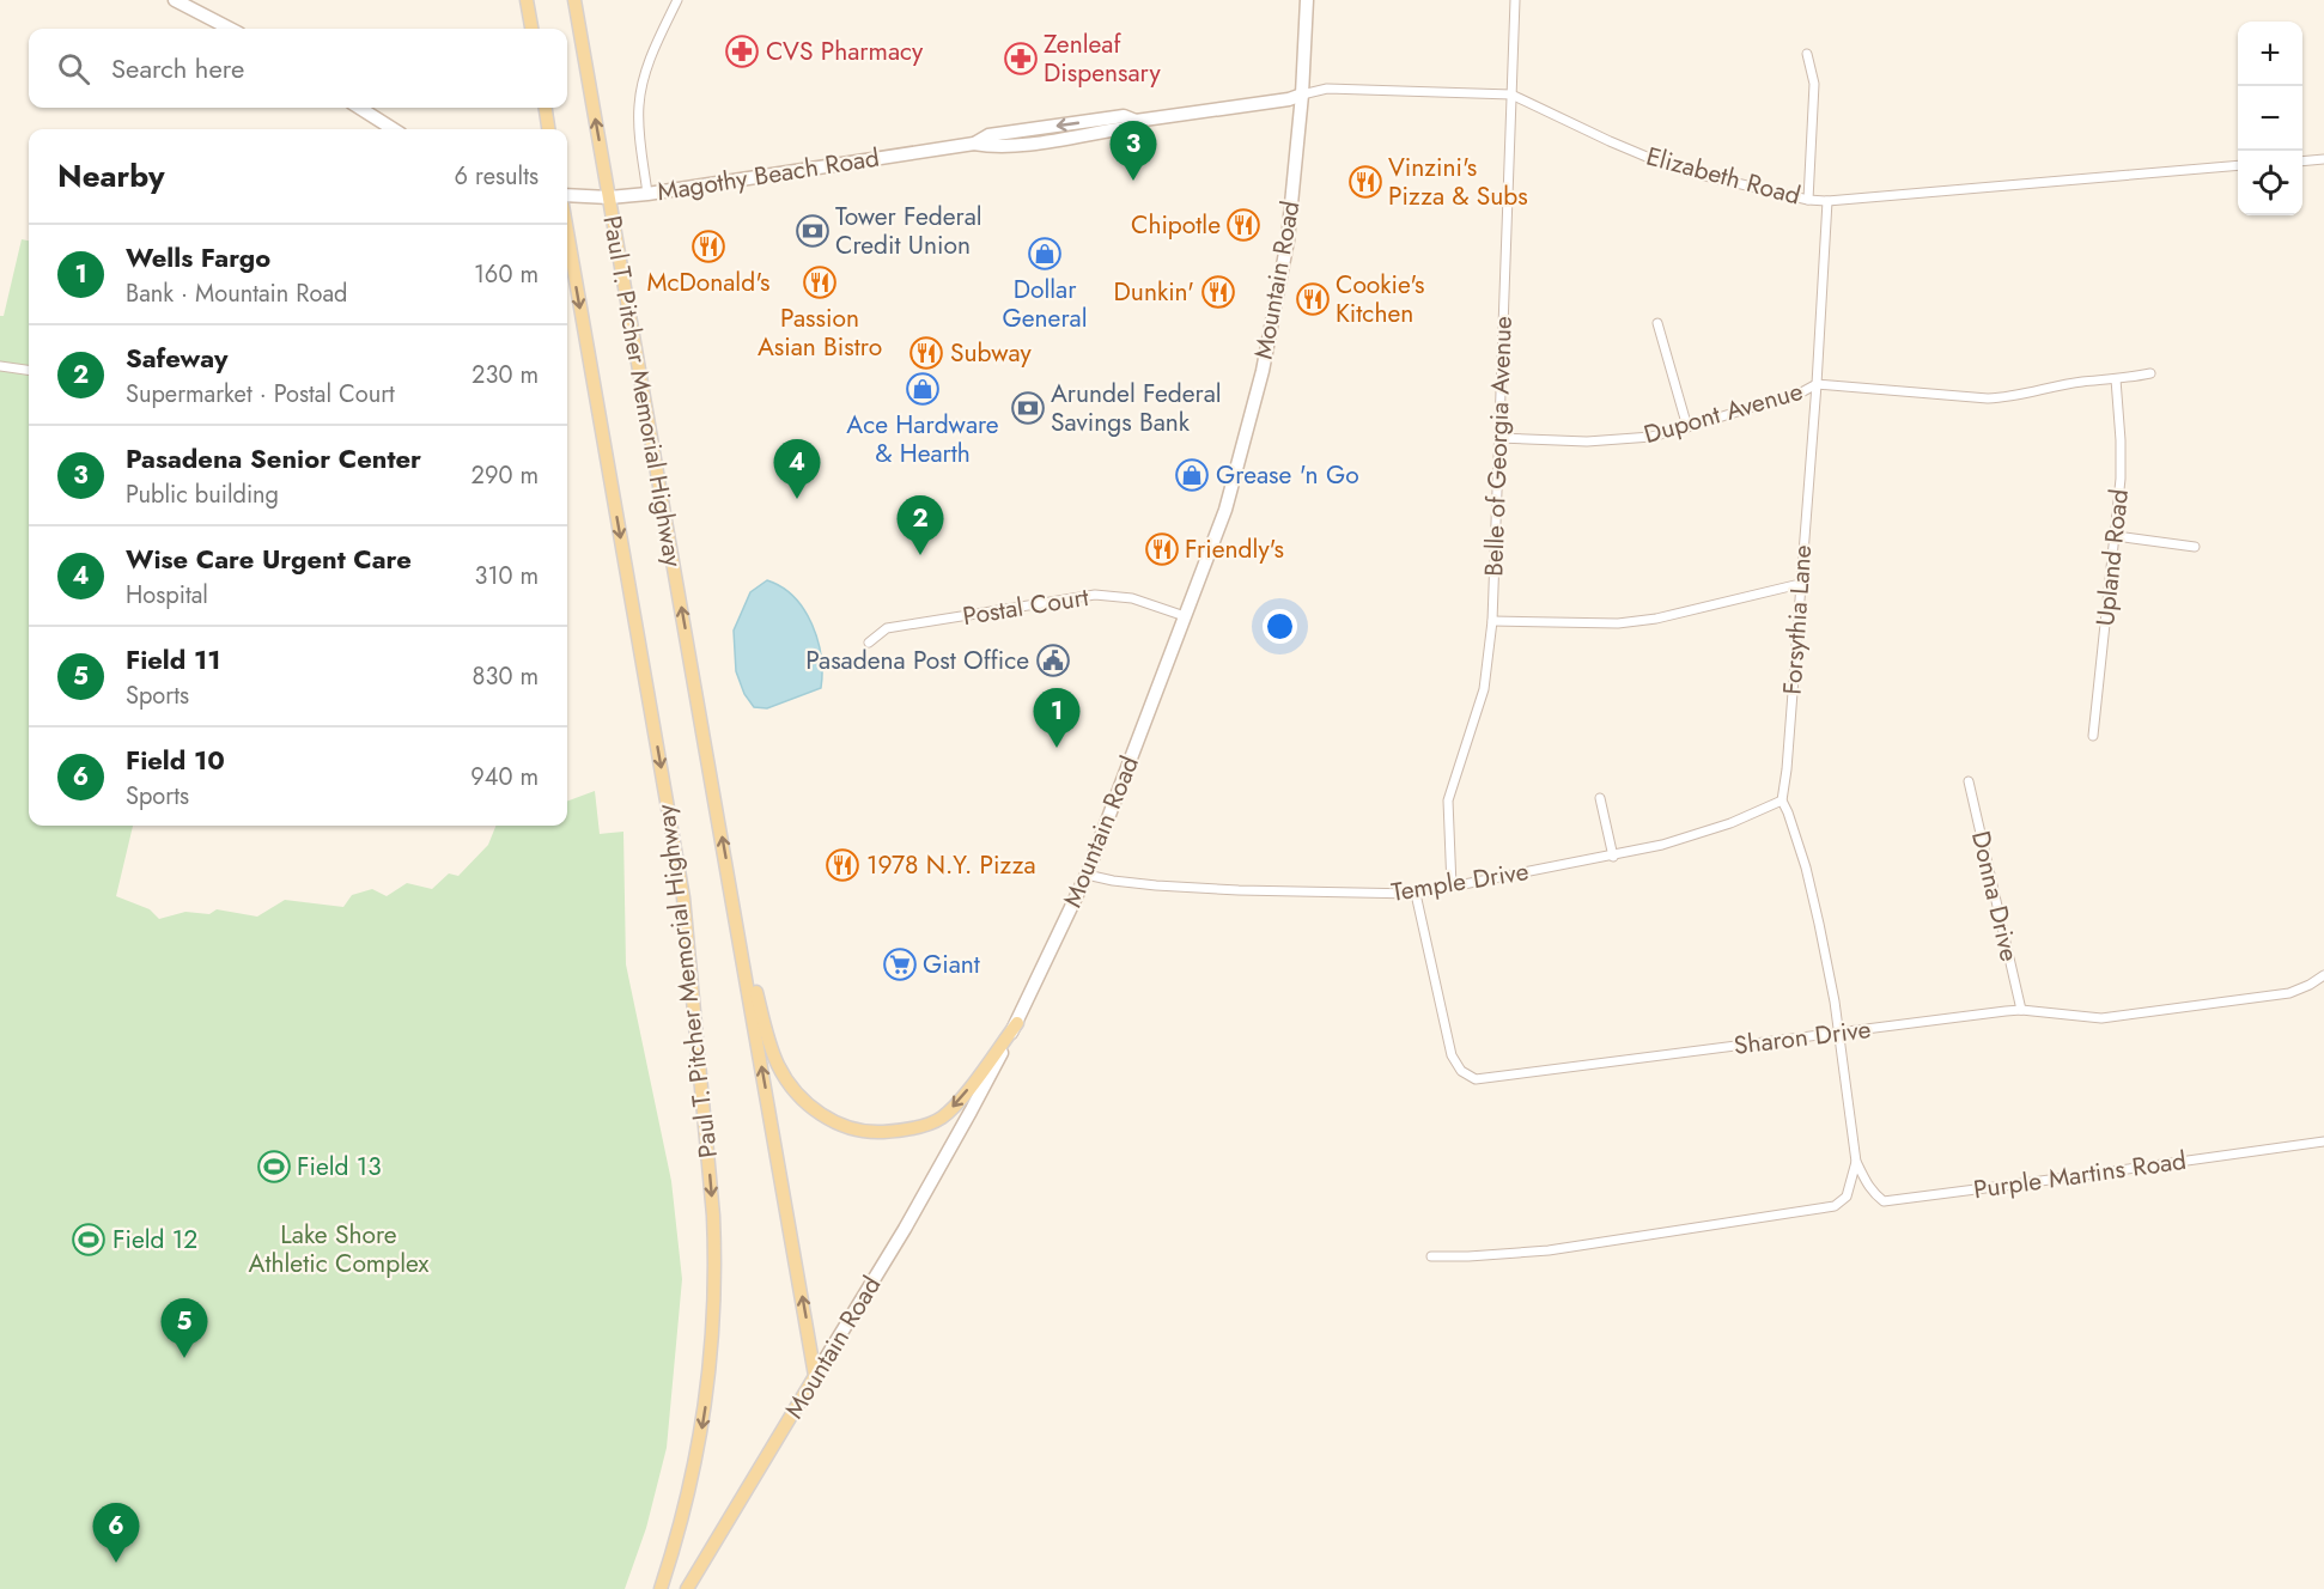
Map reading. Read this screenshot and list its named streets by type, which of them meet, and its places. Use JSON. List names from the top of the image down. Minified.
{"streets":{"main road":["Magothy Beach Road","Mountain Road","Paul T. Pitcher Memorial Highway"],"street":["Elizabeth Road","Dupont Avenue","Belle of Georgia Avenue","Upland Road","Postal Court","Forsythia Lane","Temple Drive","Donna Drive","Sharon Drive","Purple Martins Road"]},"crossings":[["Magothy Beach Road","Elizabeth Road"],["Magothy Beach Road","Mountain Road"],["Magothy Beach Road","Paul T. Pitcher Memorial Highway"],["Elizabeth Road","Mountain Road"],["Elizabeth Road","Belle of Georgia Avenue"],["Elizabeth Road","Forsythia Lane"],["Mountain Road","Paul T. Pitcher Memorial Highway"],["Mountain Road","Postal Court"],["Mountain Road","Temple Drive"],["Dupont Avenue","Belle of Georgia Avenue"],["Dupont Avenue","Forsythia Lane"],["Belle of Georgia Avenue","Temple Drive"],["Forsythia Lane","Temple Drive"],["Forsythia Lane","Sharon Drive"],["Forsythia Lane","Purple Martins Road"],["Temple Drive","Sharon Drive"],["Donna Drive","Sharon Drive"],["Sharon Drive","Purple Martins Road"]],"parks":["Lake Shore Athletic Complex"],"places":{"pharmacy":["CVS Pharmacy","Zenleaf Dispensary"],"restaurant":["Vinzini's Pizza & Subs","Chipotle","McDonald's","Passion Asian Bistro","Dunkin'","Cookie's Kitchen","Subway","Friendly's","1978 N.Y. Pizza"],"bank":["Tower Federal Credit Union","Arundel Federal Savings Bank"],"shop":["Dollar General","Ace Hardware & Hearth","Grease 'n Go"],"public building":["Pasadena Post Office"],"supermarket":["Giant"],"sports":["Field 13","Field 12"]},"page":{"map_buttons":["+","−"],"search":"Search here","pins":["3","4","2","1","5","6"],"heading":["Nearby","6 results"],"list":[{"mark":"1","name":"Wells Fargo","note":"Bank · Mountain Road","value":"160 m"},{"mark":"2","name":"Safeway","note":"Supermarket · Postal Court","value":"230 m"},{"mark":"3","name":"Pasadena Senior Center","note":"Public building","value":"290 m"},{"mark":"4","name":"Wise Care Urgent Care","note":"Hospital","value":"310 m"},{"mark":"5","name":"Field 11","note":"Sports","value":"830 m"},{"mark":"6","name":"Field 10","note":"Sports","value":"940 m"}]}}
